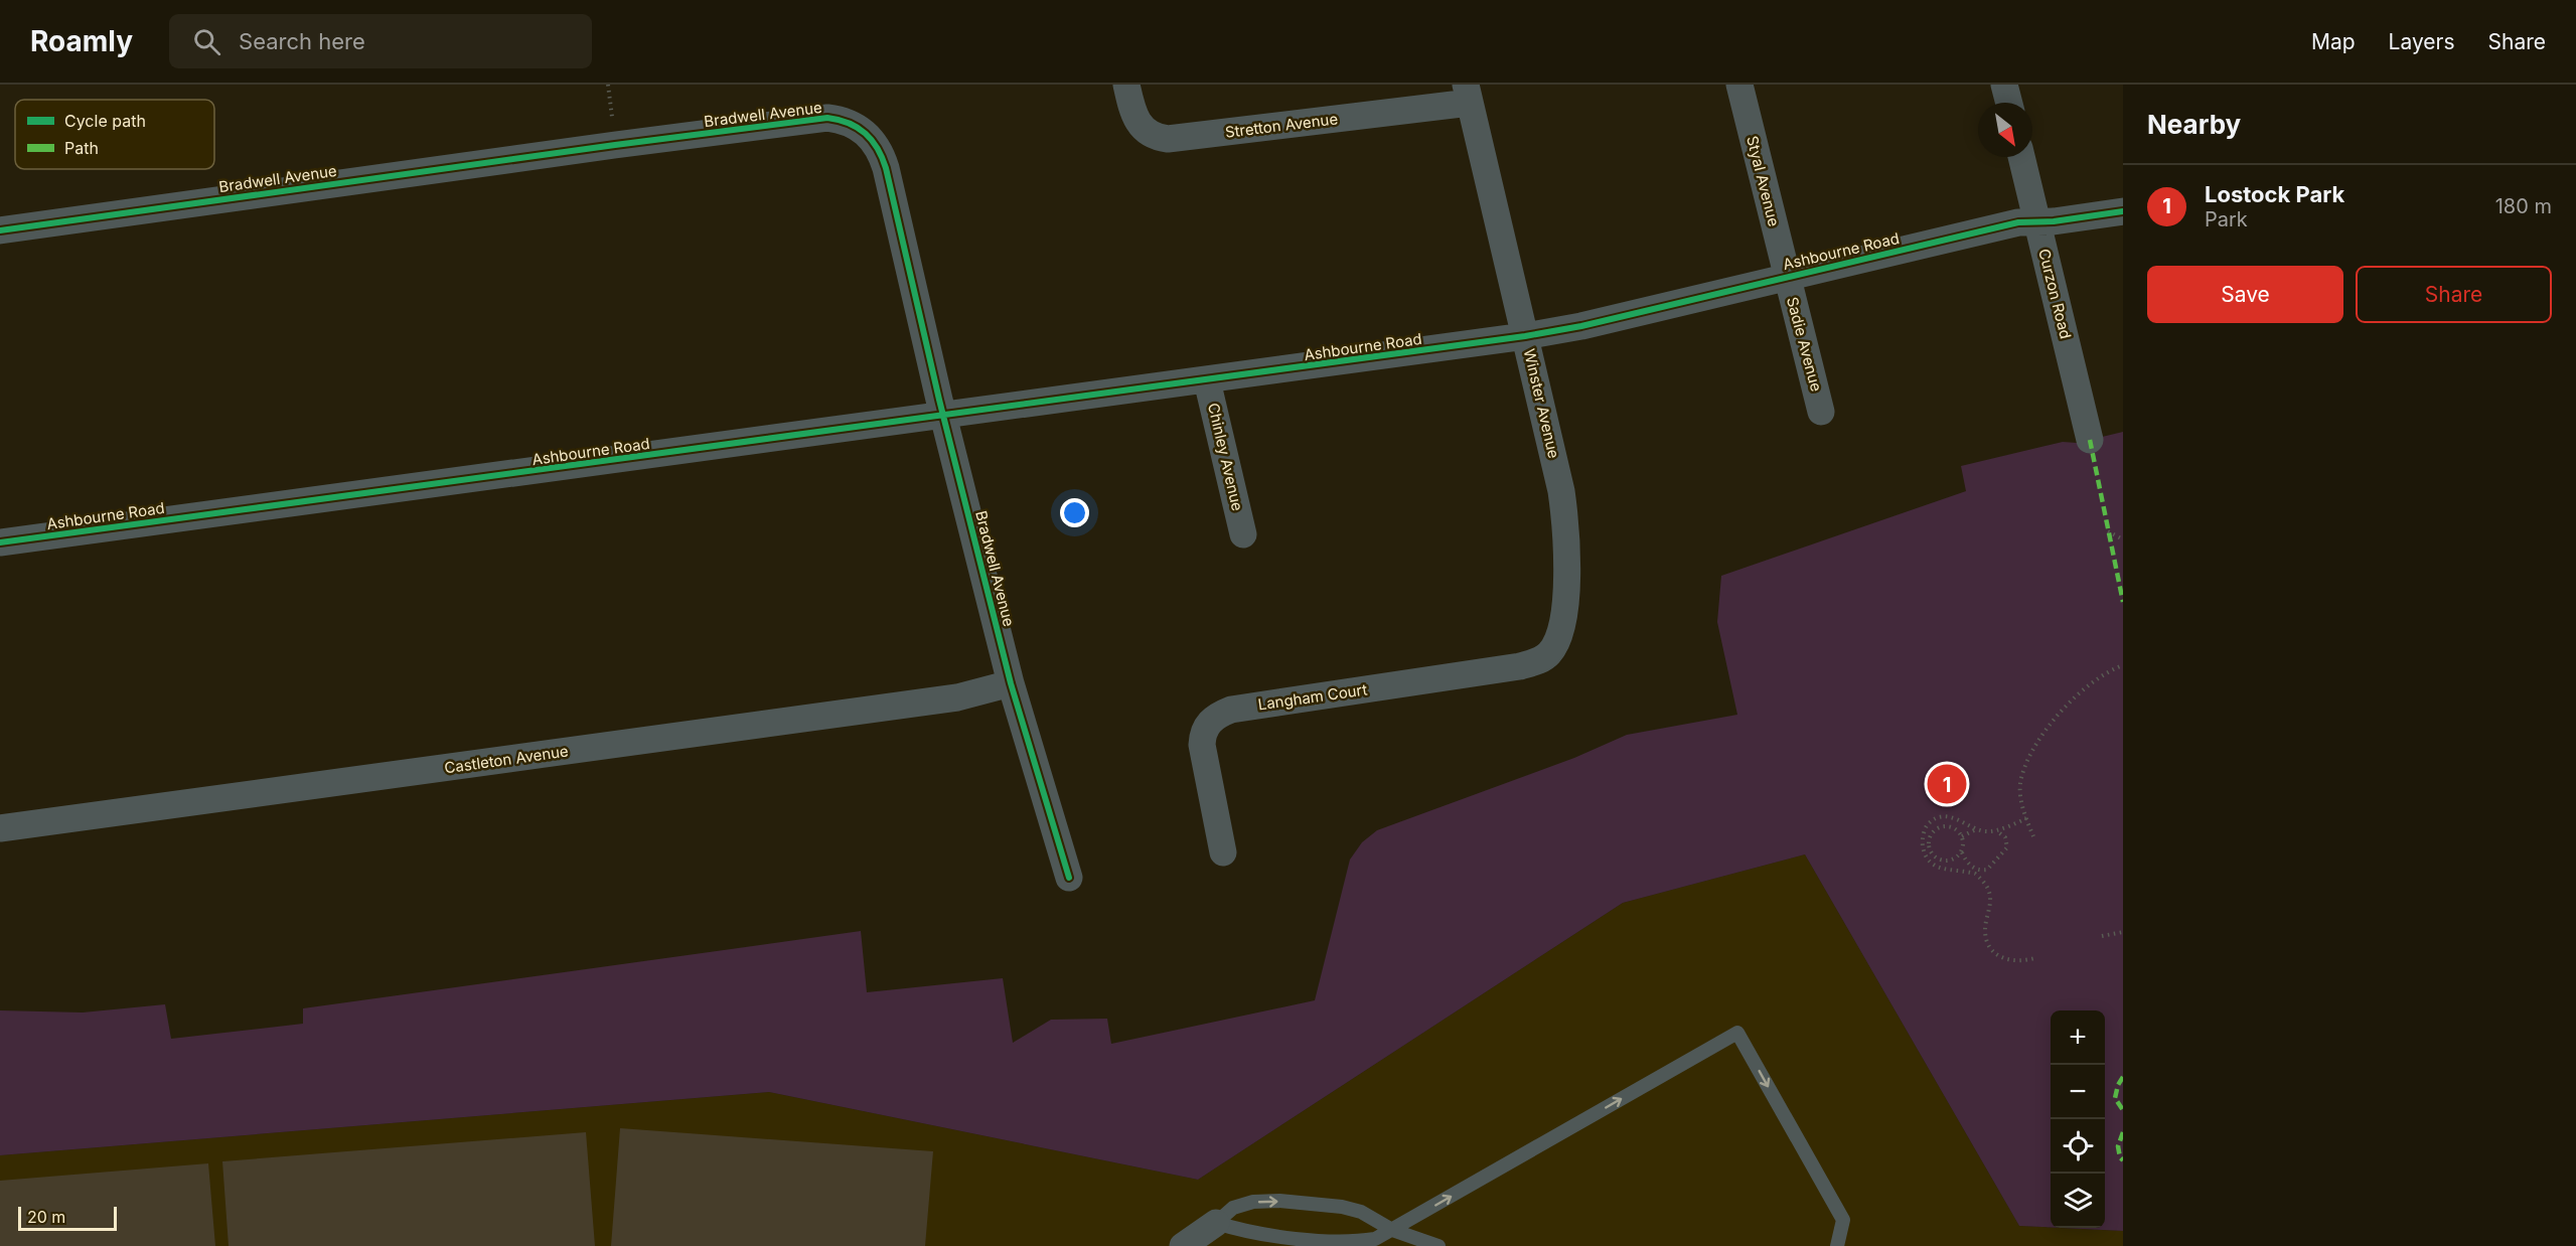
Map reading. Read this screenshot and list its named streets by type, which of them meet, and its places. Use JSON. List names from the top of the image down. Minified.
{"streets":{"street":["Bradwell Avenue","Stretton Avenue","Styal Avenue","Ashbourne Road","Curzon Road","Sadie Avenue","Winster Avenue","Chinley Avenue","Langham Court","Castleton Avenue"]},"crossings":[["Bradwell Avenue","Ashbourne Road"],["Bradwell Avenue","Castleton Avenue"],["Stretton Avenue","Winster Avenue"],["Styal Avenue","Ashbourne Road"],["Styal Avenue","Sadie Avenue"],["Ashbourne Road","Curzon Road"],["Ashbourne Road","Sadie Avenue"],["Ashbourne Road","Winster Avenue"],["Ashbourne Road","Chinley Avenue"],["Winster Avenue","Langham Court"]],"legend":["Cycle path","Path"],"scale_bar":"20 m","north":"bottom right","page":{"header":"Roamly","search":"Search here","nav":["Map","Layers","Share"],"heading":"Nearby","list":[{"mark":"1","name":"Lostock Park","note":"Park","value":"180 m"}],"buttons":["Save","Share"],"pins":"1","map_buttons":["+","−"],"scale":"20 m"}}
